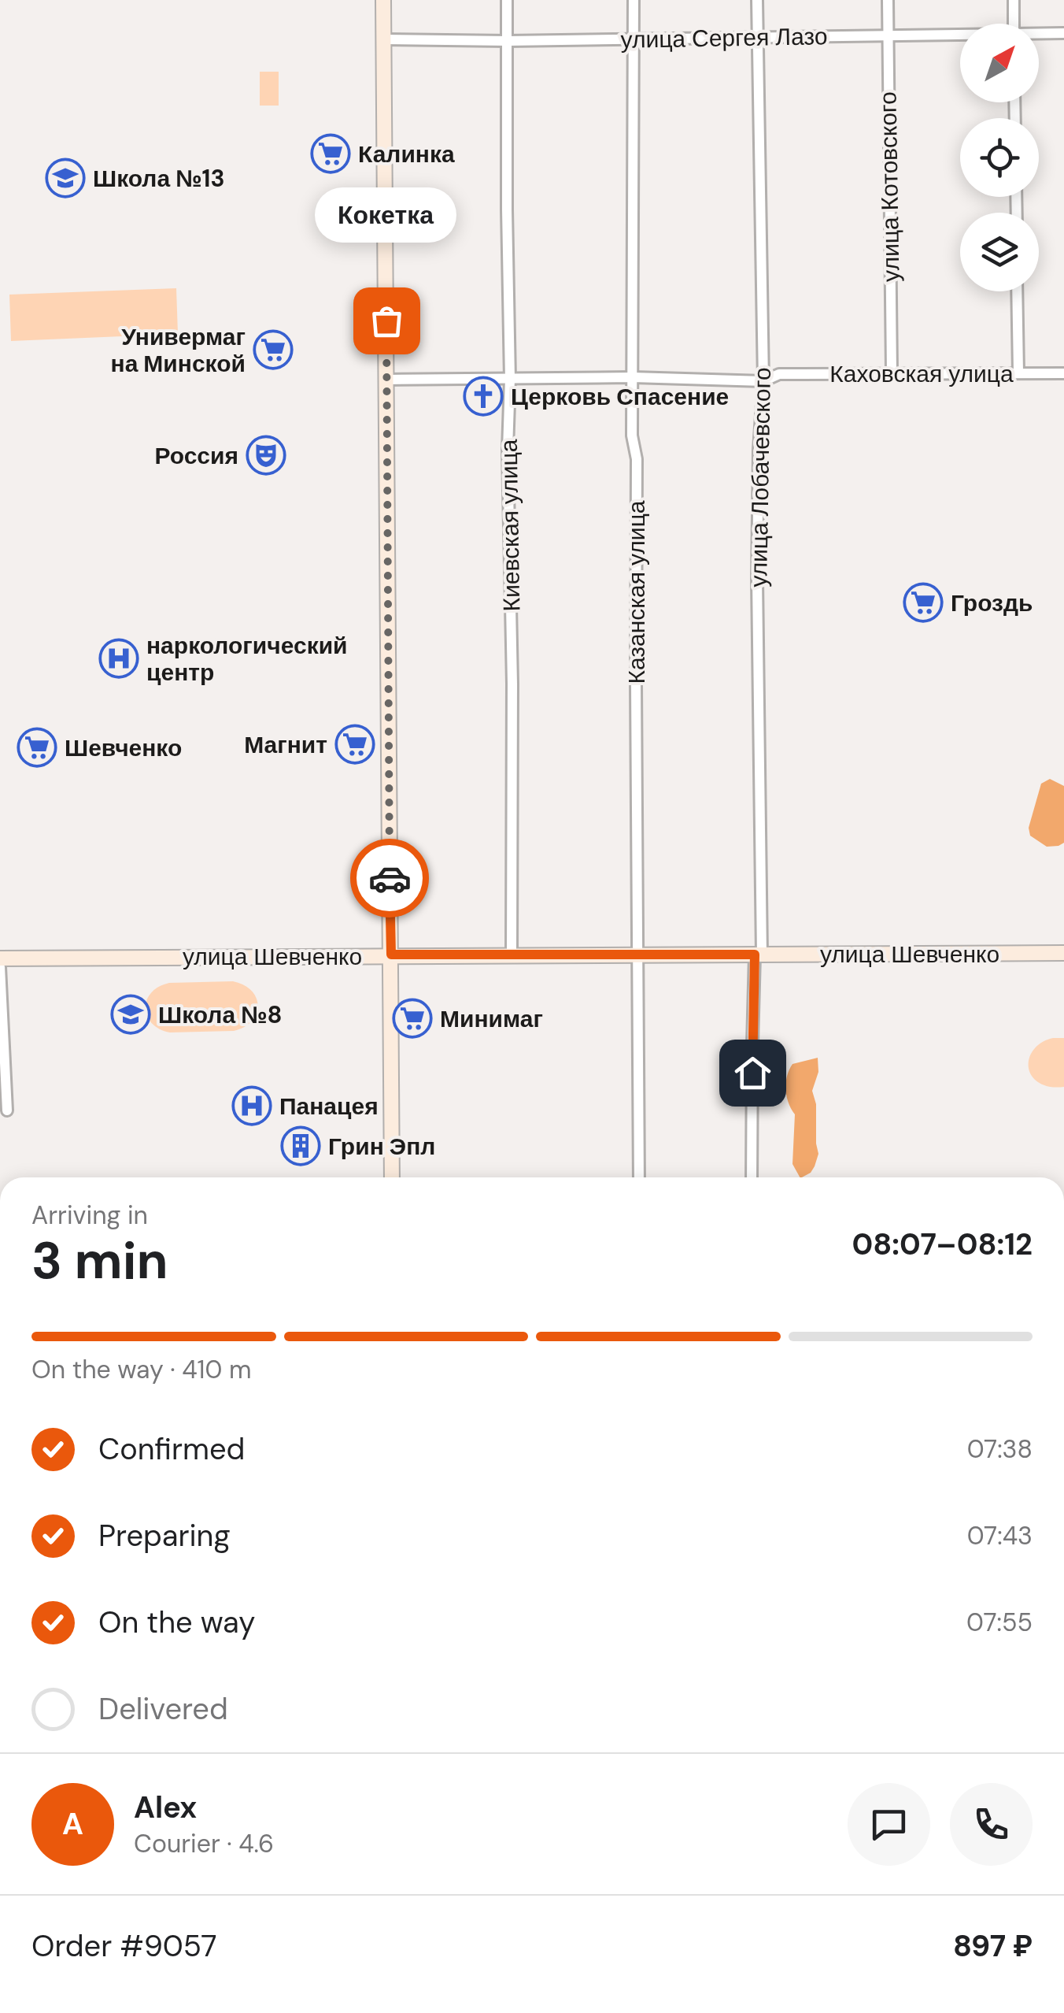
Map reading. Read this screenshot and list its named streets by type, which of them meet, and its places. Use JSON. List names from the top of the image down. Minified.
{"streets":{"main road":["улица Шевченко"],"street":["улица Сергея Лазо","улица Котовского","Каховская улица","улица Лобачевского","Киевская улица","Казанская улица"]},"crossings":[["улица Сергея Лазо","улица Котовского"],["улица Сергея Лазо","улица Лобачевского"],["улица Сергея Лазо","Киевская улица"],["улица Сергея Лазо","Казанская улица"],["улица Котовского","Каховская улица"],["Каховская улица","улица Лобачевского"],["Каховская улица","Киевская улица"],["Каховская улица","Казанская улица"],["улица Лобачевского","улица Шевченко"],["Киевская улица","улица Шевченко"],["Казанская улица","улица Шевченко"]],"places":{"supermarket":["Калинка","Универмаг на Минской","Гроздь","Магнит","Шевченко","Минимаг"],"school or university":["Школа №13","Школа №8"],"other":["Кокетка"],"church":["Церковь Спасение"],"theatre":["Россия"],"hospital":["наркологический центр","Панацея"],"building":["Грин Эпл"]},"north":"top right","page":{"bubble":"Кокетка","heading":["3 min","Arriving in","08:07–08:12"],"panel":["Alex","Courier · 4.6","Order #9057","897 ₽"],"bar":"On the way · 410 m","list":[["Confirmed","07:38"],["Preparing","07:43"],["On the way","07:55"],"Delivered"],"round":"A"}}
